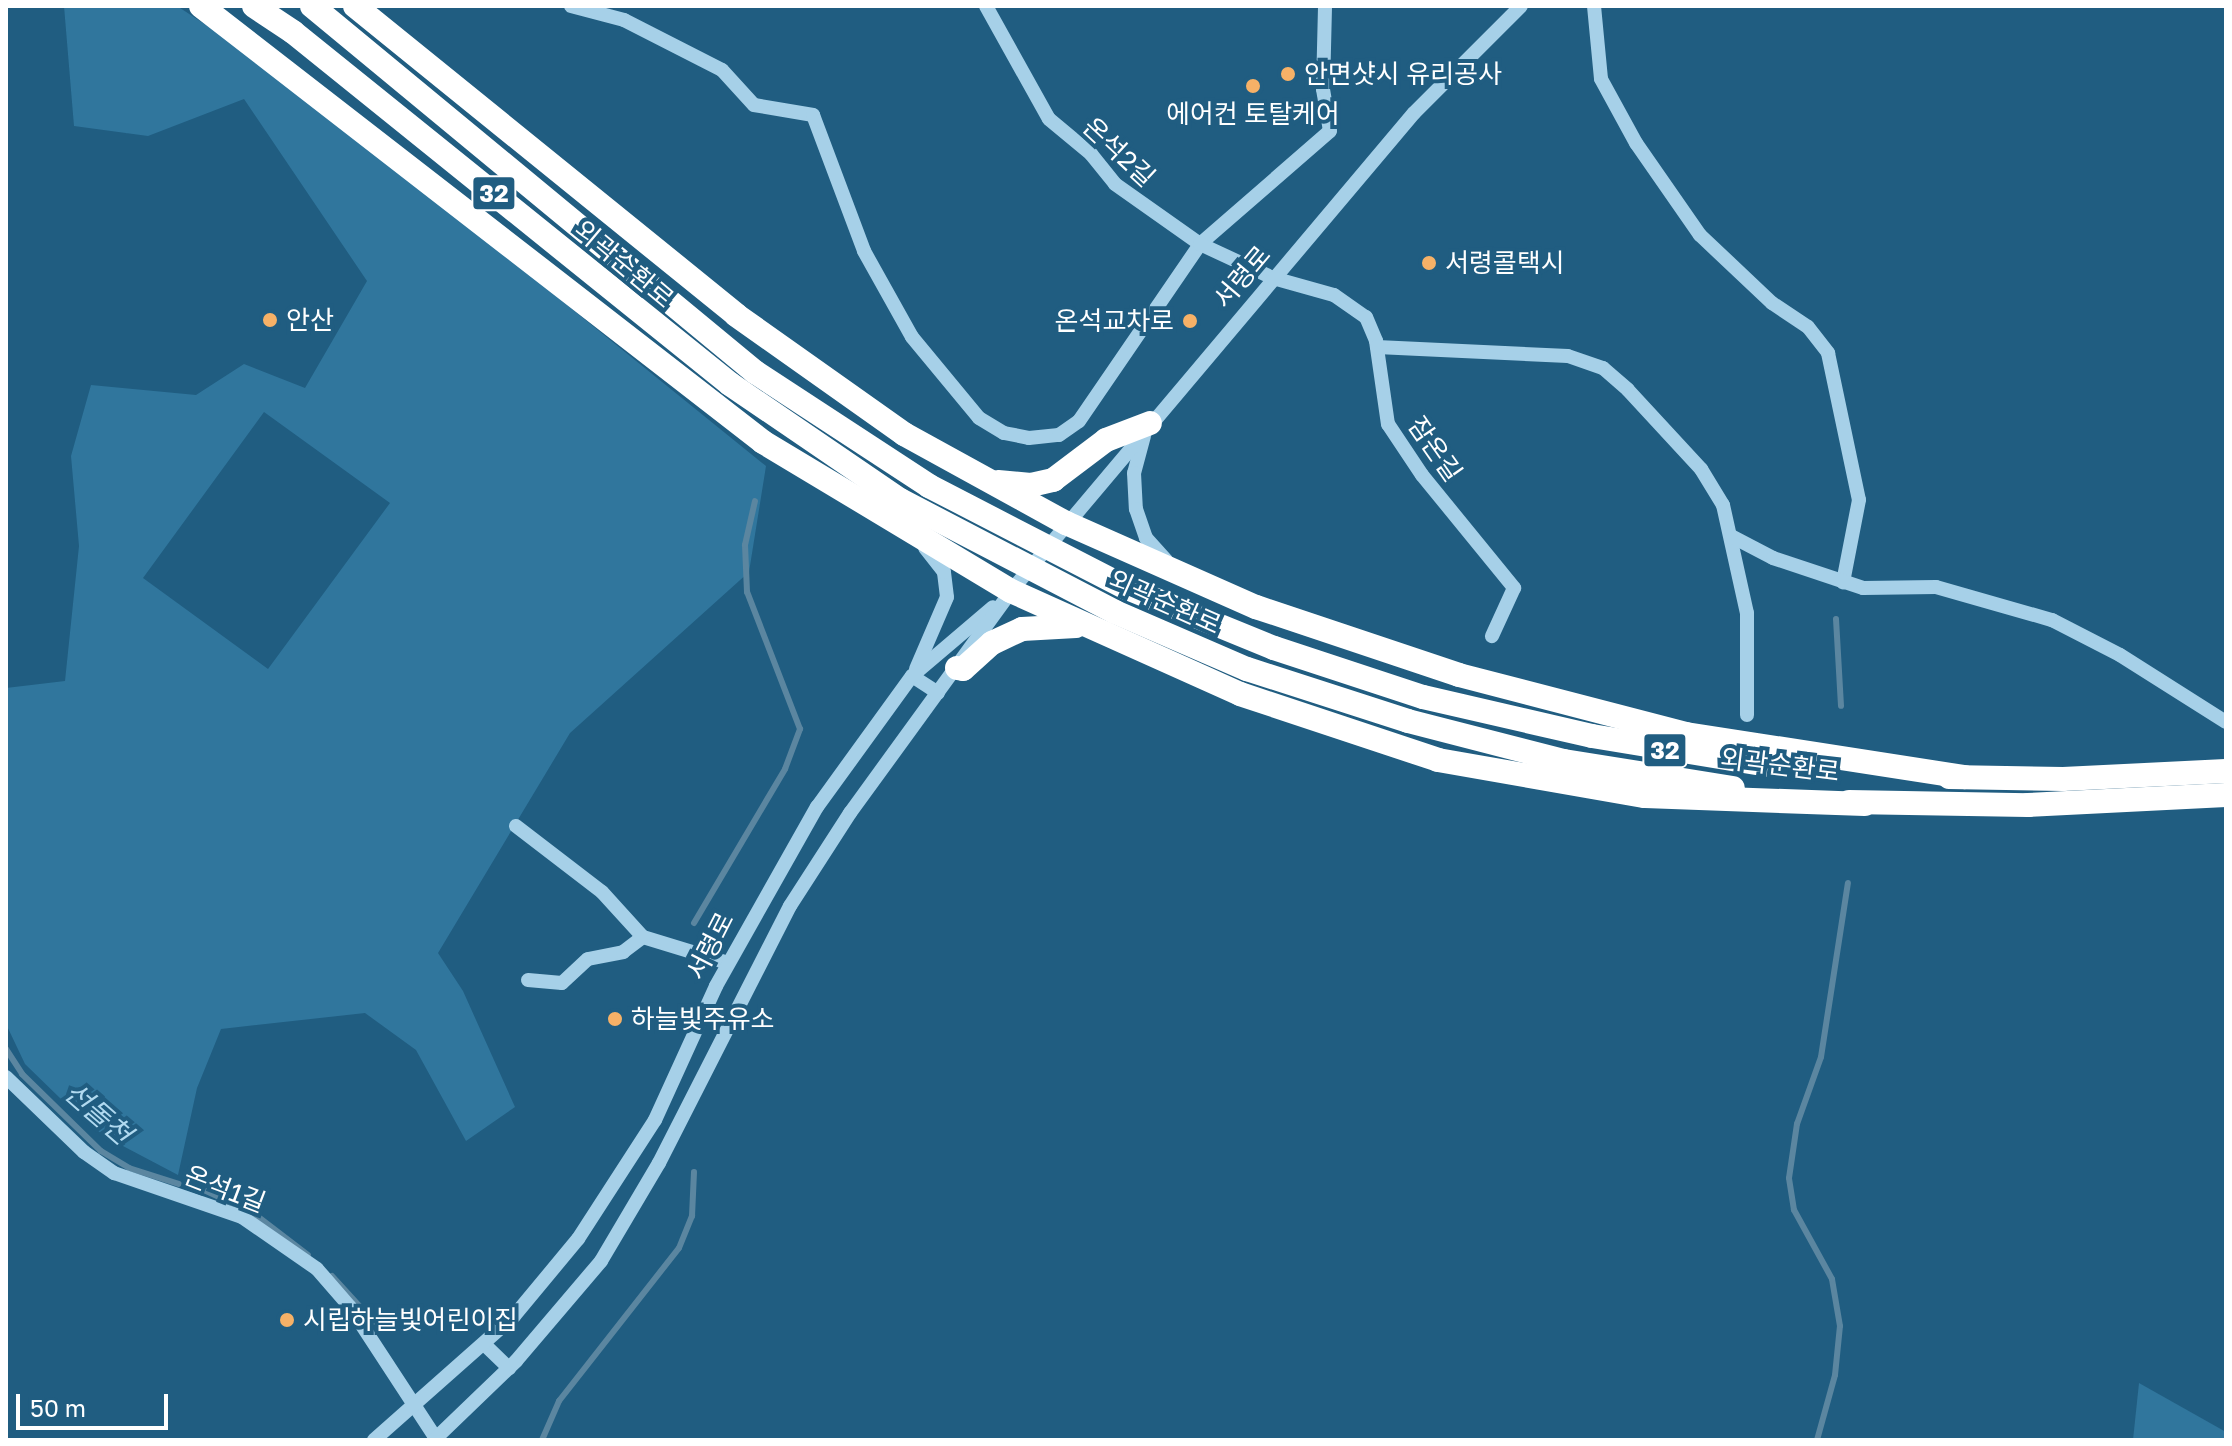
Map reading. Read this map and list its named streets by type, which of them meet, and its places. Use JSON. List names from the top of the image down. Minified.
{"streets":{"highway":["32","외곽순환로"],"street":["온석2길","서령로","잠온길","온석1길"]},"crossings":[["온석2길","서령로"],["온석2길","잠온길"],["서령로","잠온길"],["서령로","온석1길"]],"water":["선돌천"],"places":["안면샷시 유리공사","에어컨 토탈케어","서령콜택시","안산","온석교차로","하늘빛주유소","시립하늘빛어린이집"],"scale_bar":"50 m"}
